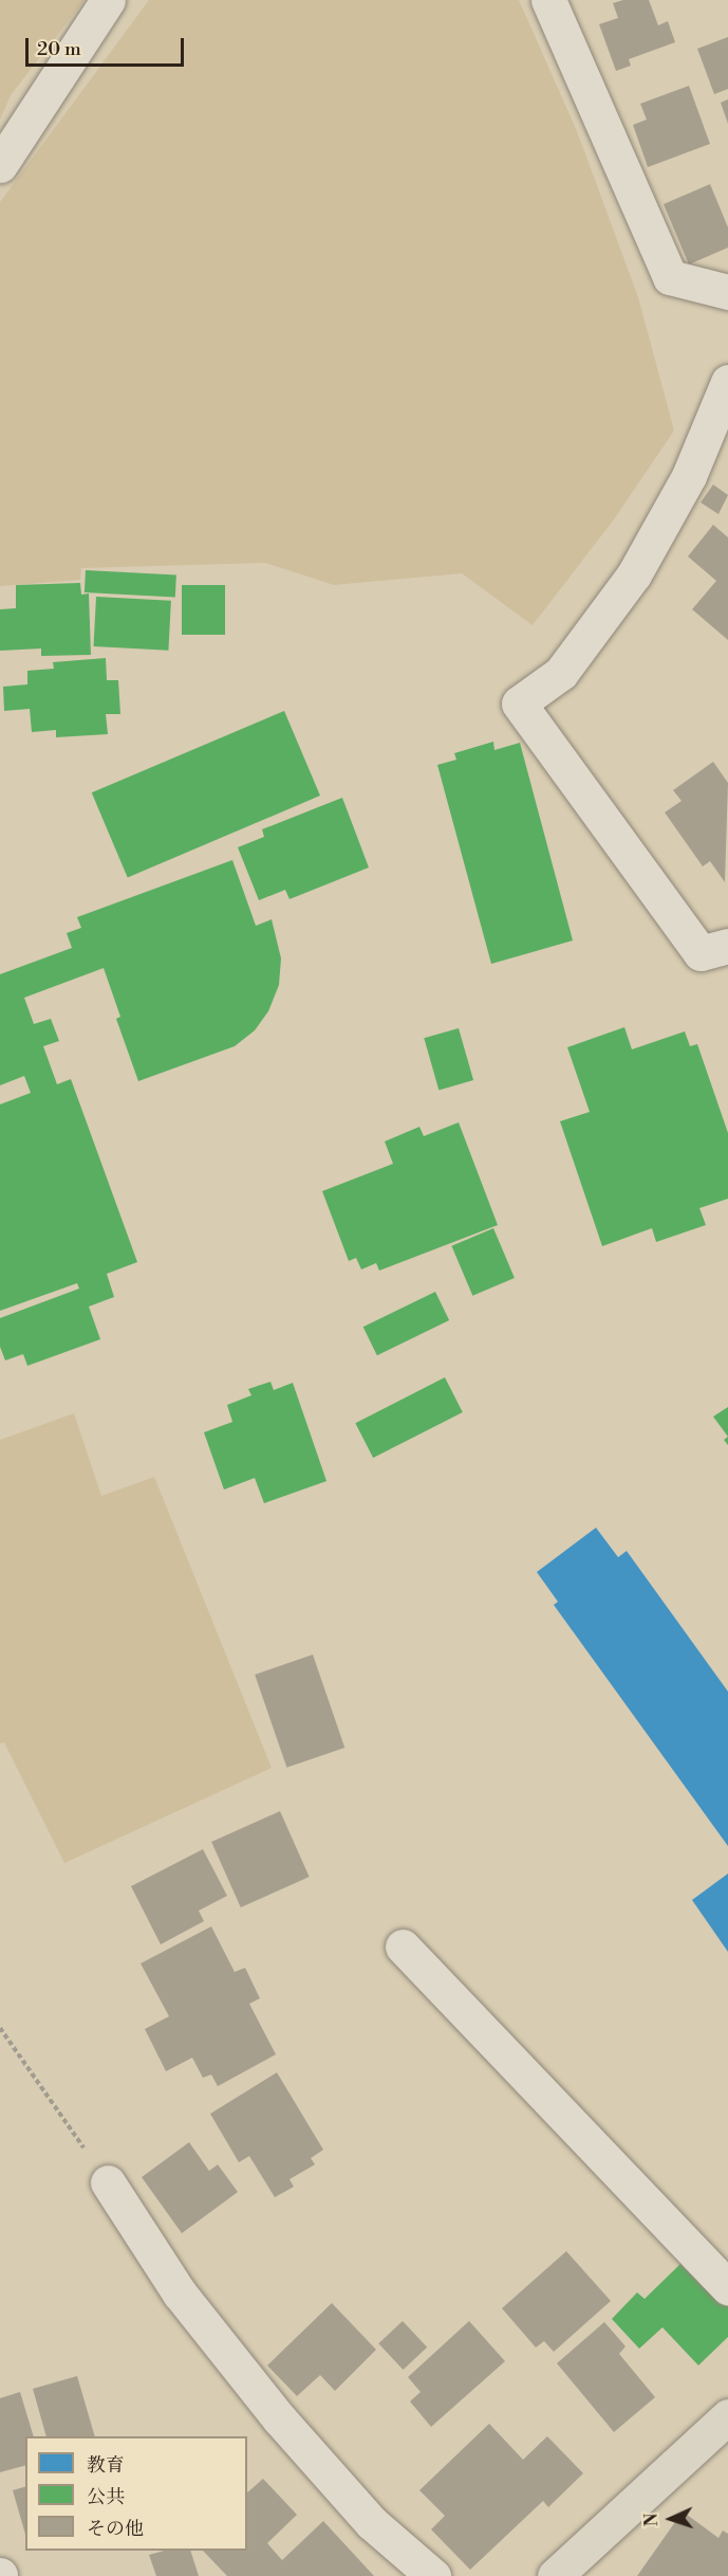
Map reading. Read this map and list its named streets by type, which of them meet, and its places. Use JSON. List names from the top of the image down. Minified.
{"legend":["教育","公共","その他"],"scale_bar":"20 m","north":"left"}
